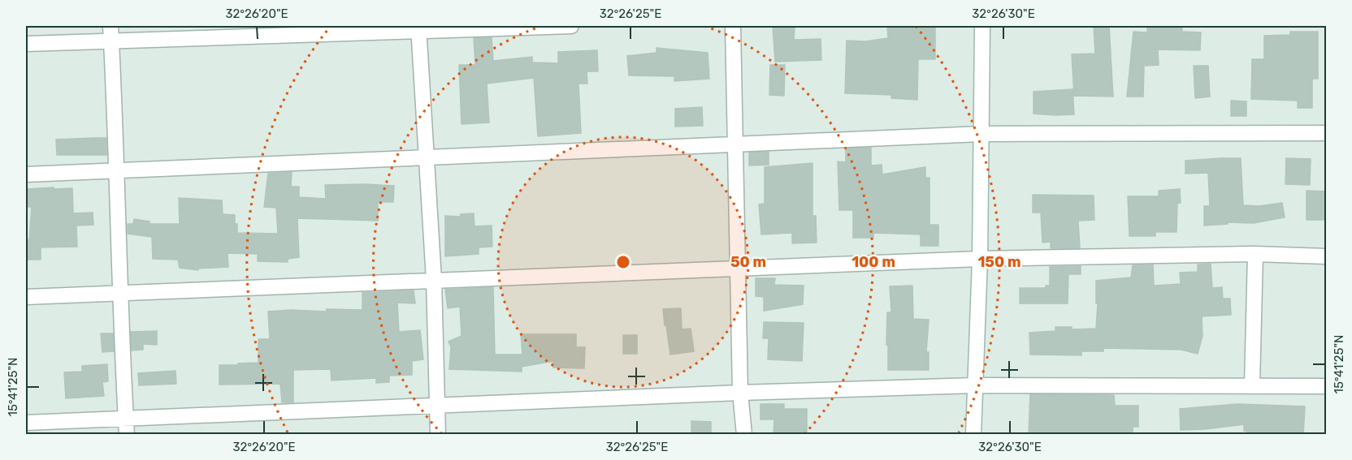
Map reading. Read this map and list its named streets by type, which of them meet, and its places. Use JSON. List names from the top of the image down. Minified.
{"coordinates":["32°26'20\"E","32°26'25\"E","32°26'30\"E","15°41'25\"N"],"rings":["50 m","100 m","150 m"]}
